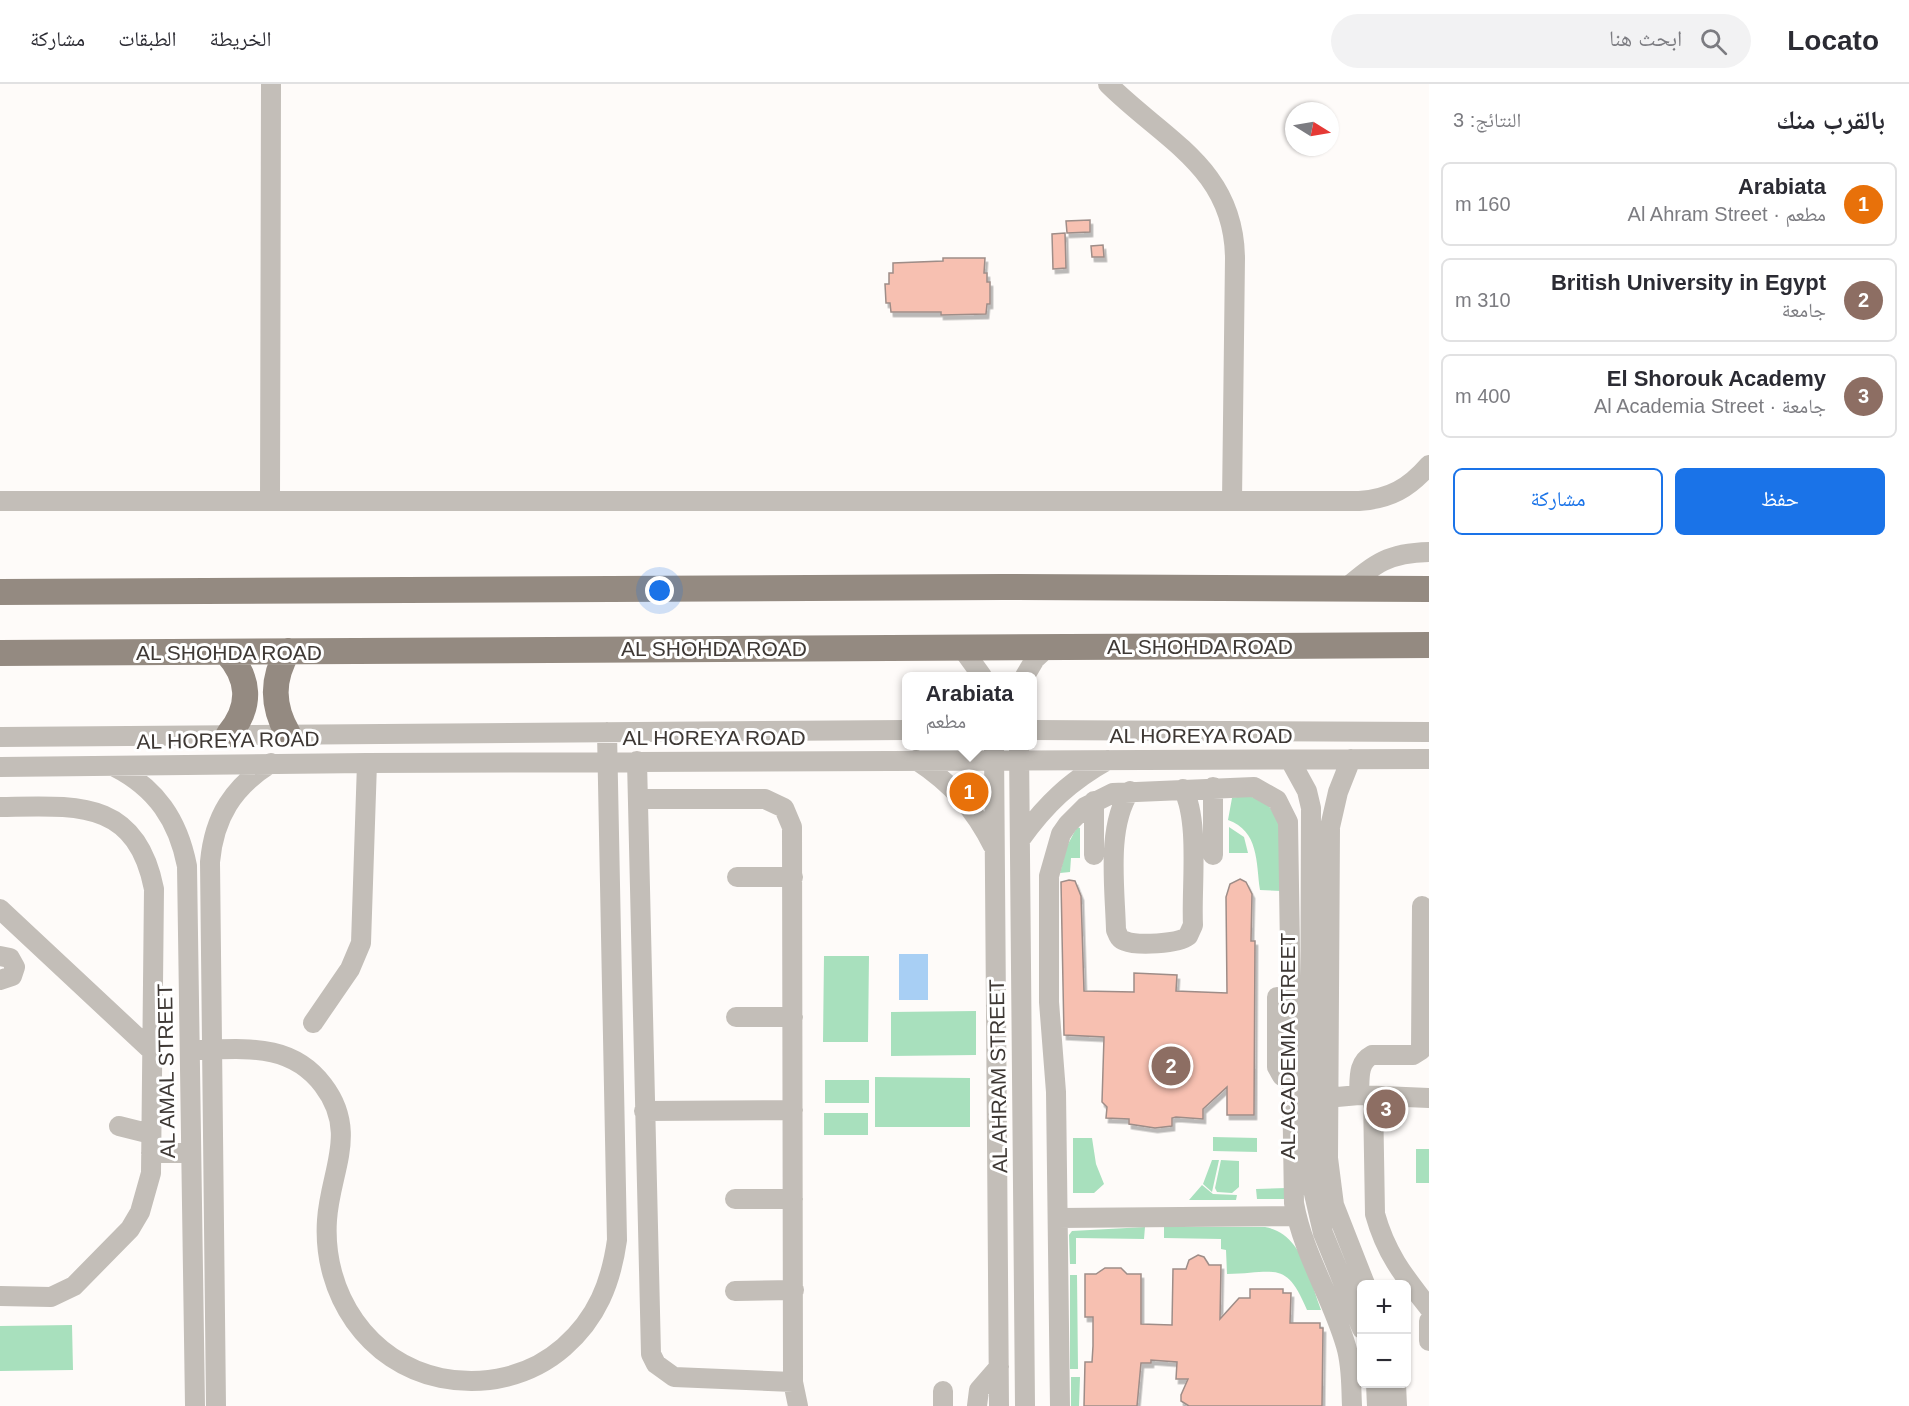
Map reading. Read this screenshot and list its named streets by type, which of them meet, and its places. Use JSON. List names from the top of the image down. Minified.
{"streets":{"main road":["AL SHOHDA ROAD"],"street":["AL HOREYA ROAD","AL ACADEMIA STREET","AL AMAL STREET","AL AHRAM STREET"]},"crossings":[["AL HOREYA ROAD","AL ACADEMIA STREET"],["AL HOREYA ROAD","AL AMAL STREET"],["AL HOREYA ROAD","AL AHRAM STREET"]],"north":"right","page":{"header":"Locato","search":"ابحث هنا","nav":["الخريطة","الطبقات","مشاركة"],"heading":["بالقرب منك","النتائج: 3"],"list":[{"mark":"1","name":"Arabiata","note":"مطعم · Al Ahram Street","value":"160 m"},{"mark":"2","name":"British University in Egypt","note":"جامعة","value":"310 m"},{"mark":"3","name":"El Shorouk Academy","note":"جامعة · Al Academia Street","value":"400 m"}],"buttons":["حفظ","مشاركة"],"popup":["Arabiata","مطعم"],"pins":["1","2","3"],"map_buttons":["+","−"]}}
